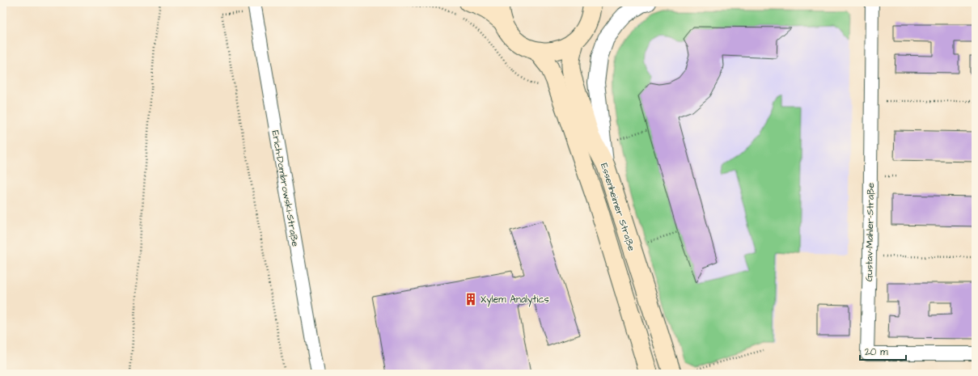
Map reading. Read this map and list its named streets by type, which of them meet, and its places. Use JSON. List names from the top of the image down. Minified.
{"streets":{"main road":["Essenheimer Straße"],"street":["Erich-Dombrowski-Straße","Gustav-Mahler-Straße"]},"places":{"building":["Xylem Analytics"]},"scale_bar":"20 m"}
